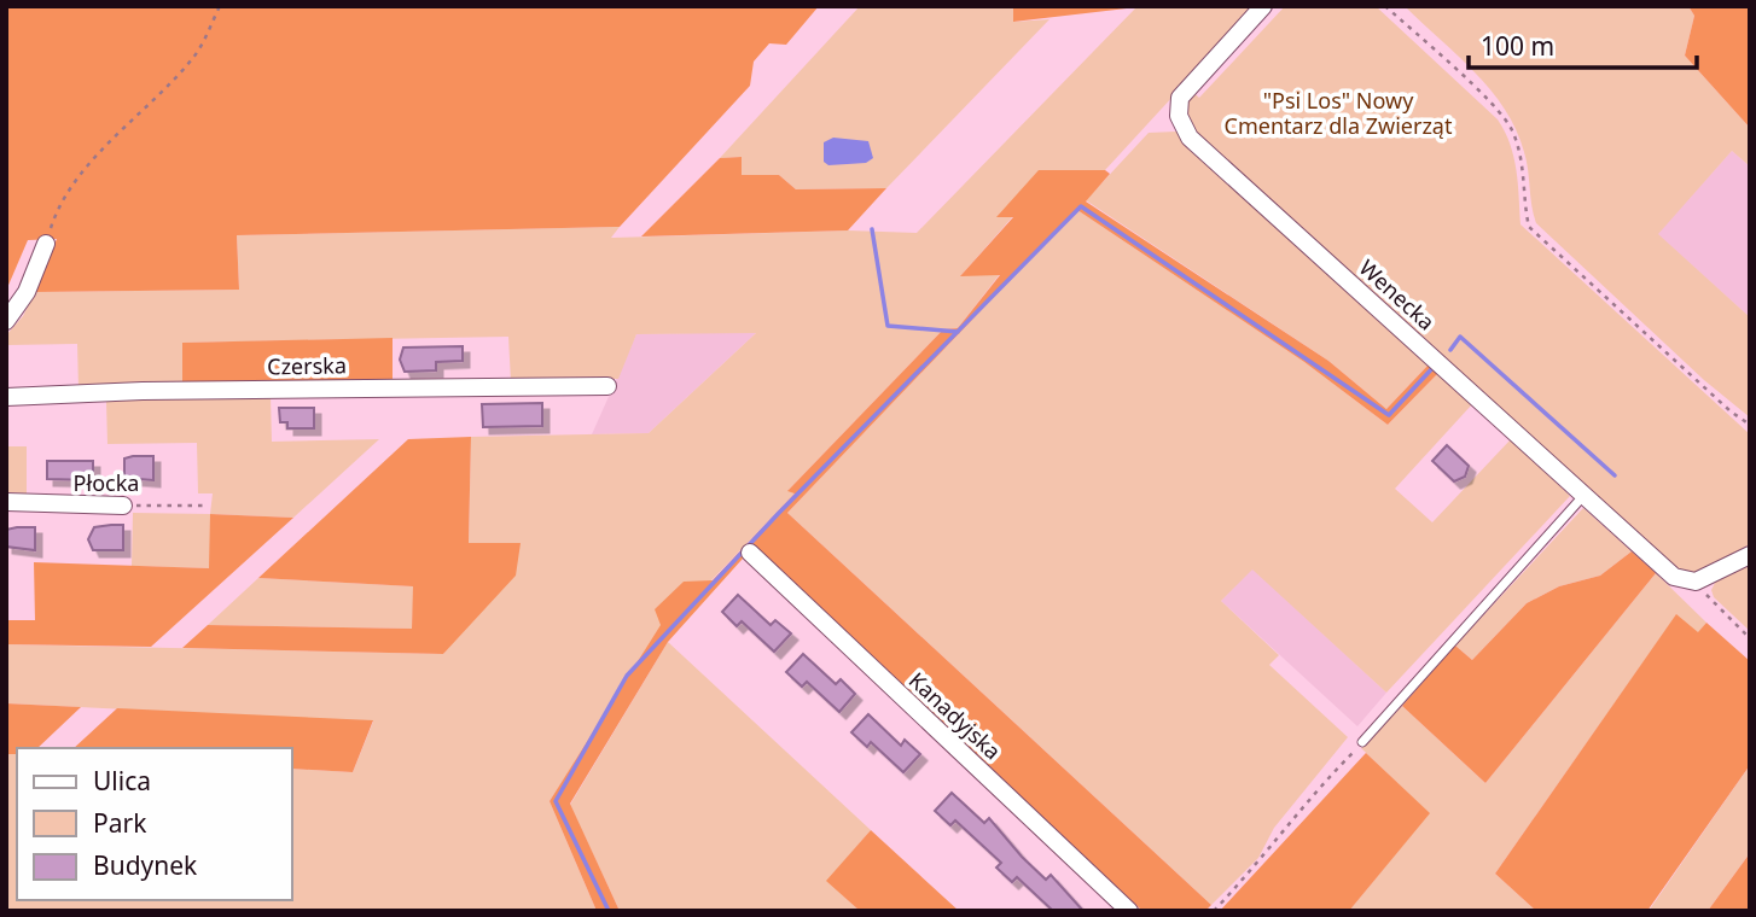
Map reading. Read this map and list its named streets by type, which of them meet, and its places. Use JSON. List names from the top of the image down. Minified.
{"streets":{"street":["Wenecka","Czerska","Płocka","Kanadyjska"]},"parks":["\"Psi Los\" Nowy Cmentarz dla Zwierząt"],"legend":["Ulica","Park","Budynek"],"scale_bar":"100 m"}
